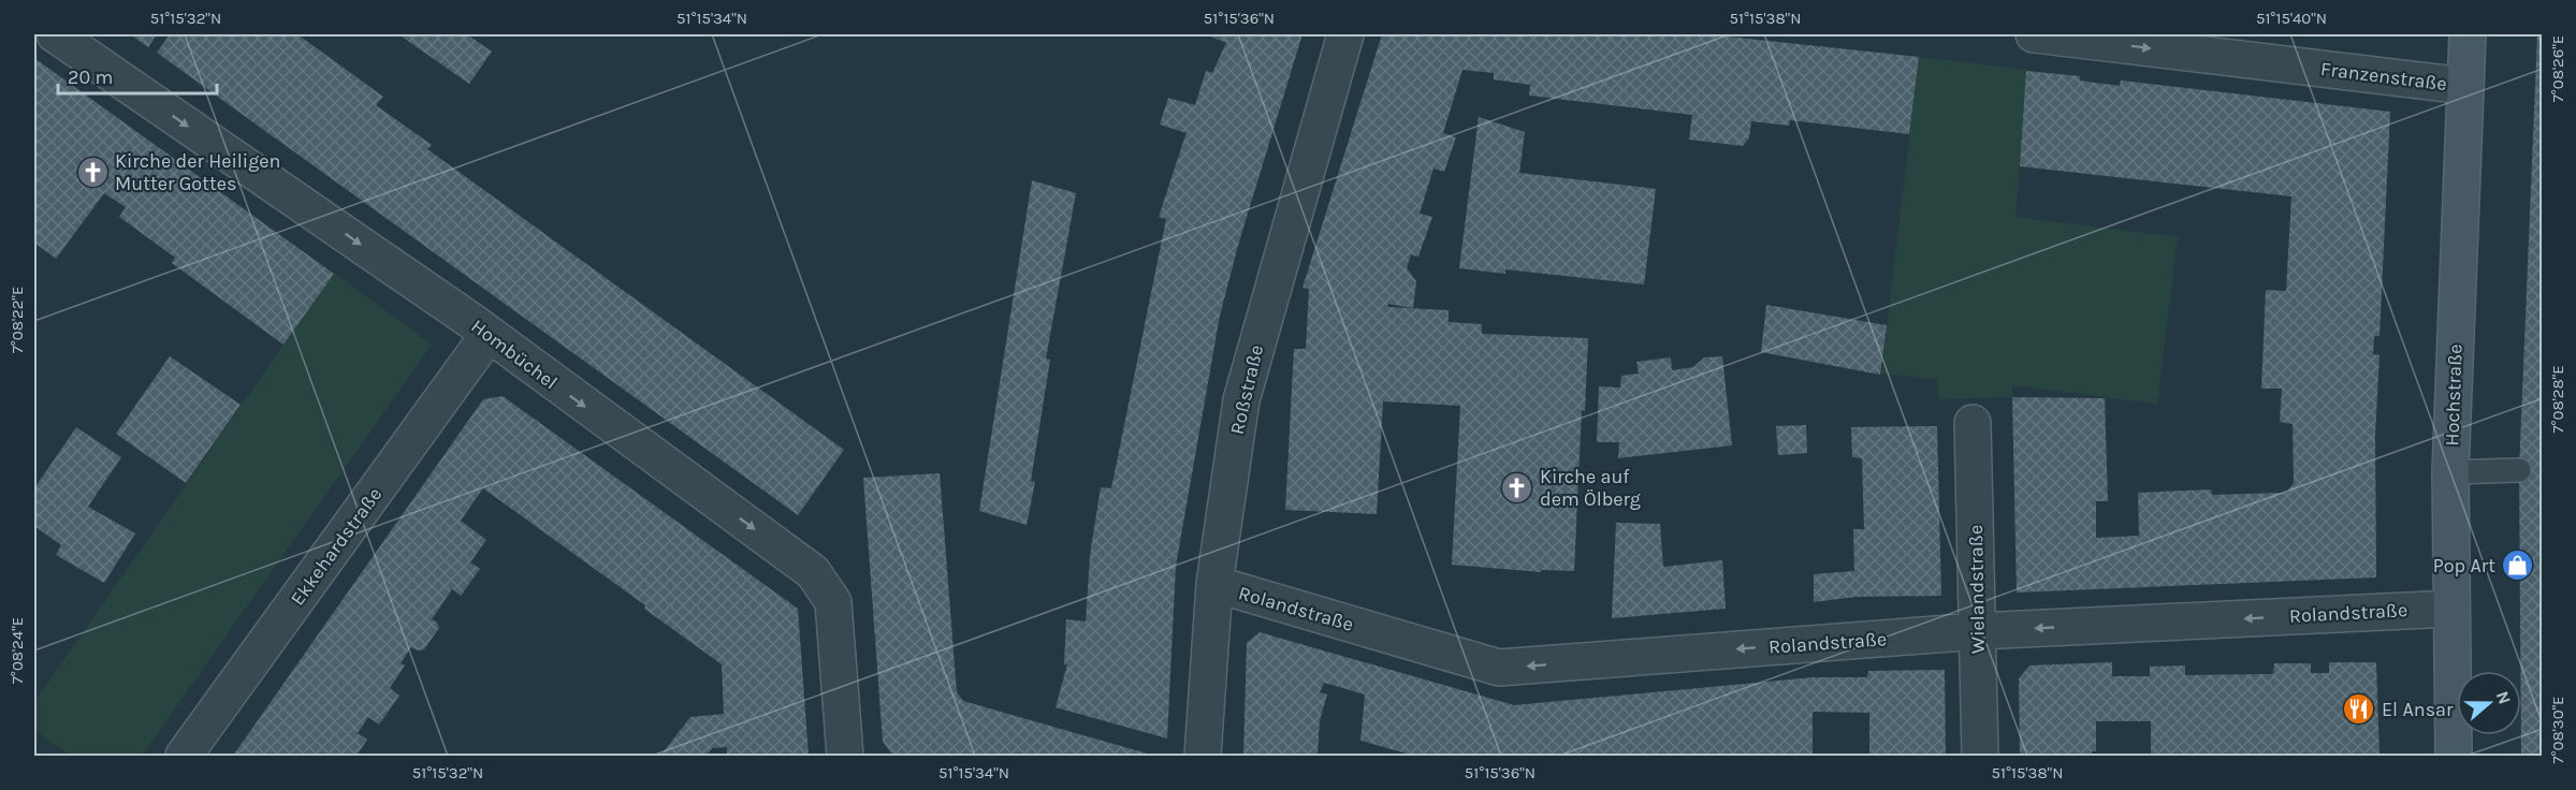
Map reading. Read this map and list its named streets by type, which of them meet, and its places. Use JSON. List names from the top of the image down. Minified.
{"streets":{"main road":["Hochstraße"],"street":["Franzenstraße","Hombüchel","Roßstraße","Ekkehardstraße","Wielandstraße","Rolandstraße"]},"crossings":[["Franzenstraße","Hochstraße"],["Hombüchel","Ekkehardstraße"],["Roßstraße","Rolandstraße"],["Hochstraße","Rolandstraße"],["Wielandstraße","Rolandstraße"]],"one_way":["Franzenstraße","Hombüchel","Rolandstraße"],"places":{"church":["Kirche der Heiligen Mutter Gottes","Kirche auf dem Ölberg"],"shop":["Pop Art"],"restaurant":["El Ansar"]},"scale_bar":"20 m","north":"right","coordinates":["51°15'32\"N","51°15'34\"N","51°15'36\"N","51°15'38\"N","51°15'40\"N","7°08'26\"E","7°08'22\"E","7°08'28\"E","7°08'24\"E","7°08'30\"E"]}
